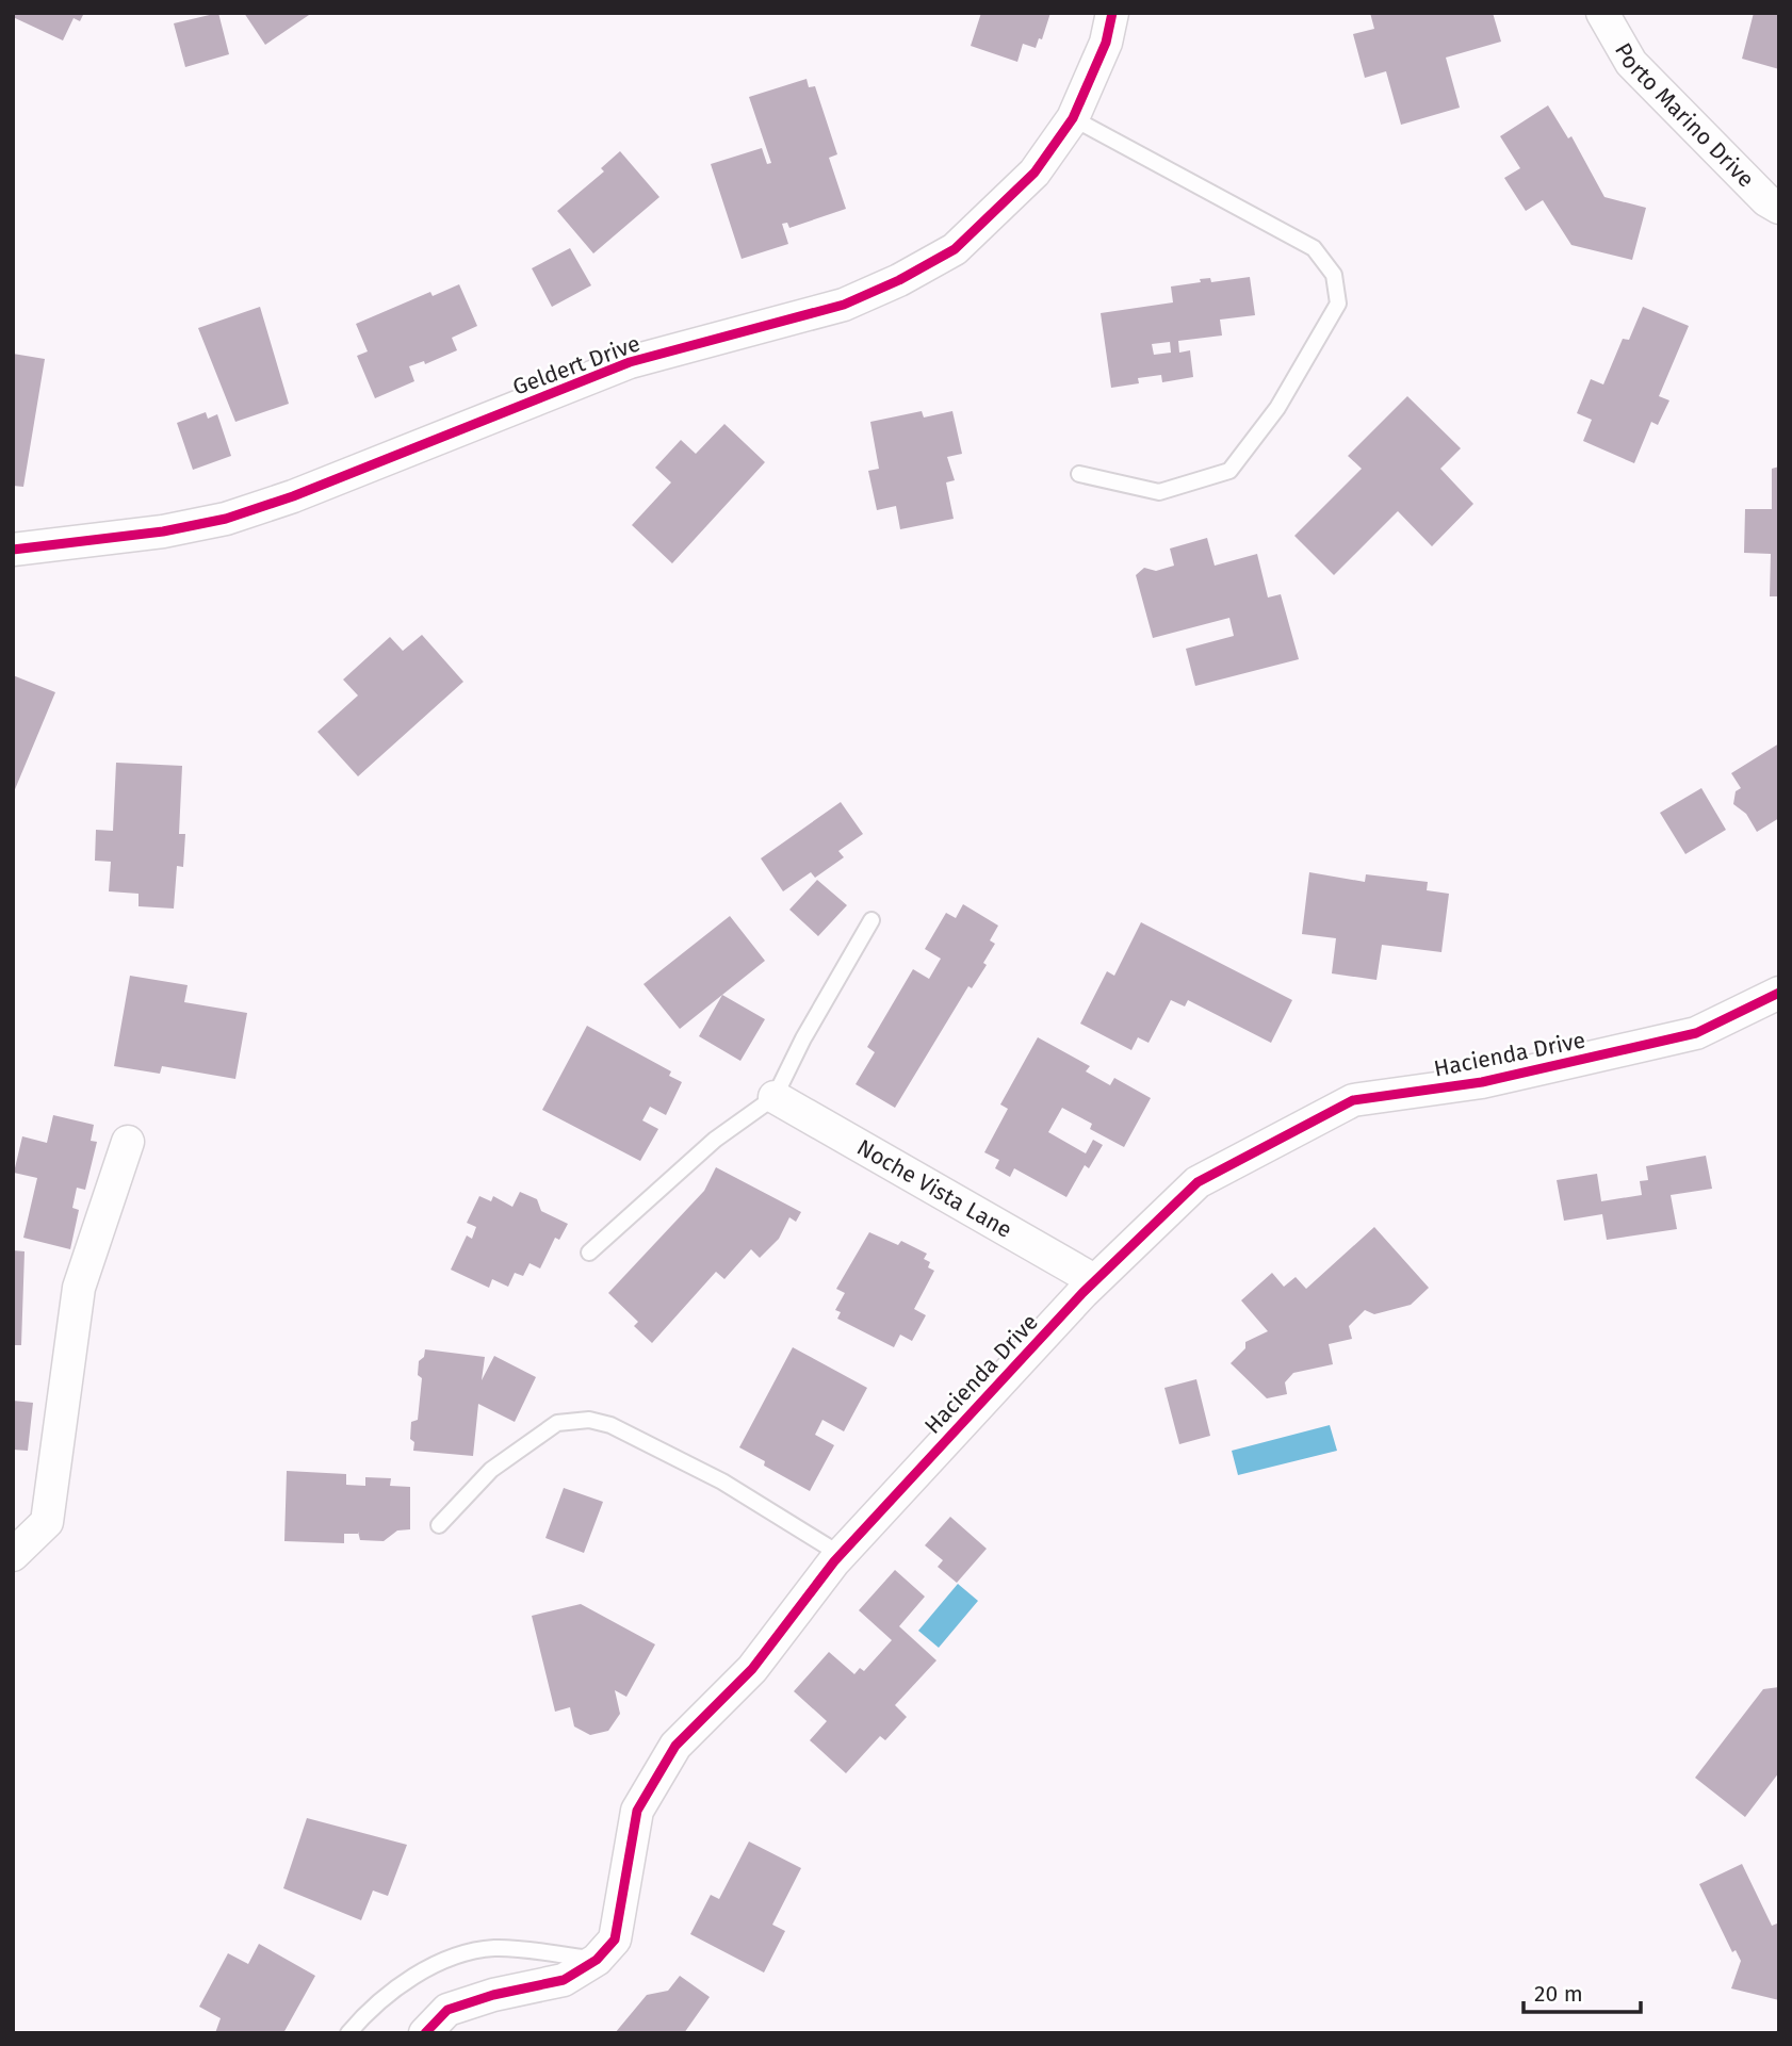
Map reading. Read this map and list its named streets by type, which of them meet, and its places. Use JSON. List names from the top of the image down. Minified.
{"streets":{"street":["Porto Marino Drive","Geldert Drive","Hacienda Drive","Noche Vista Lane"]},"crossings":[["Hacienda Drive","Noche Vista Lane"]],"scale_bar":"20 m"}
